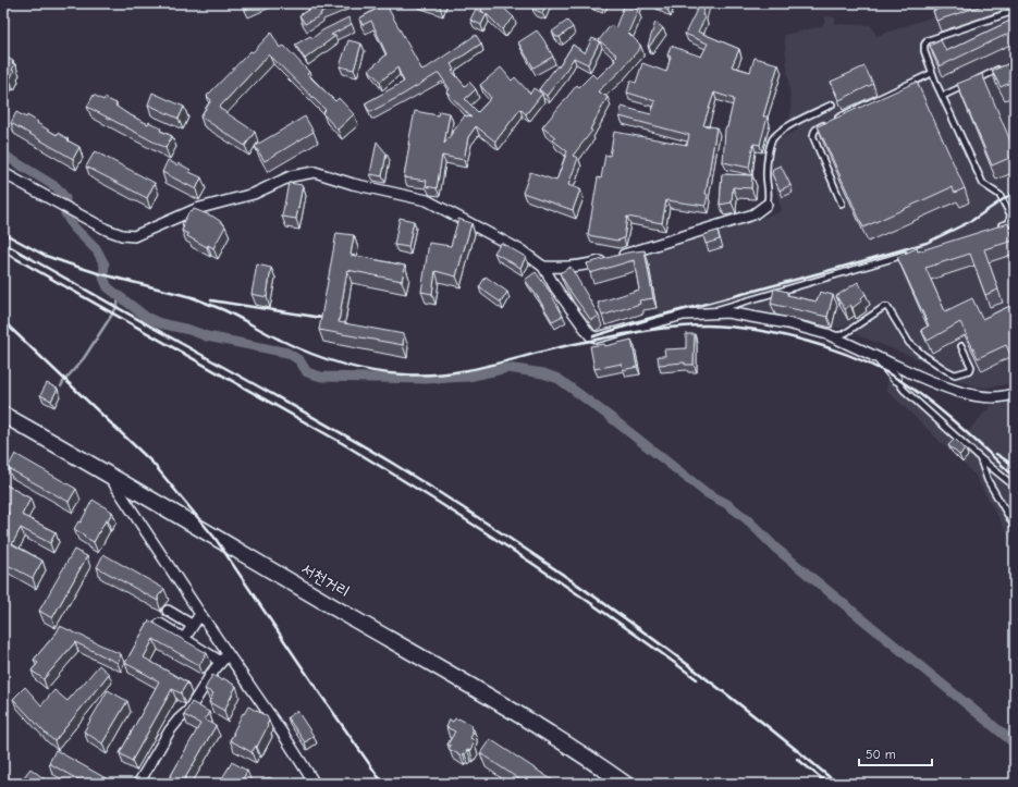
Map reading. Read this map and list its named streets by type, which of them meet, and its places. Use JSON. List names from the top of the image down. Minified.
{"streets":{"main road":["서천거리"]},"scale_bar":"50 m"}
